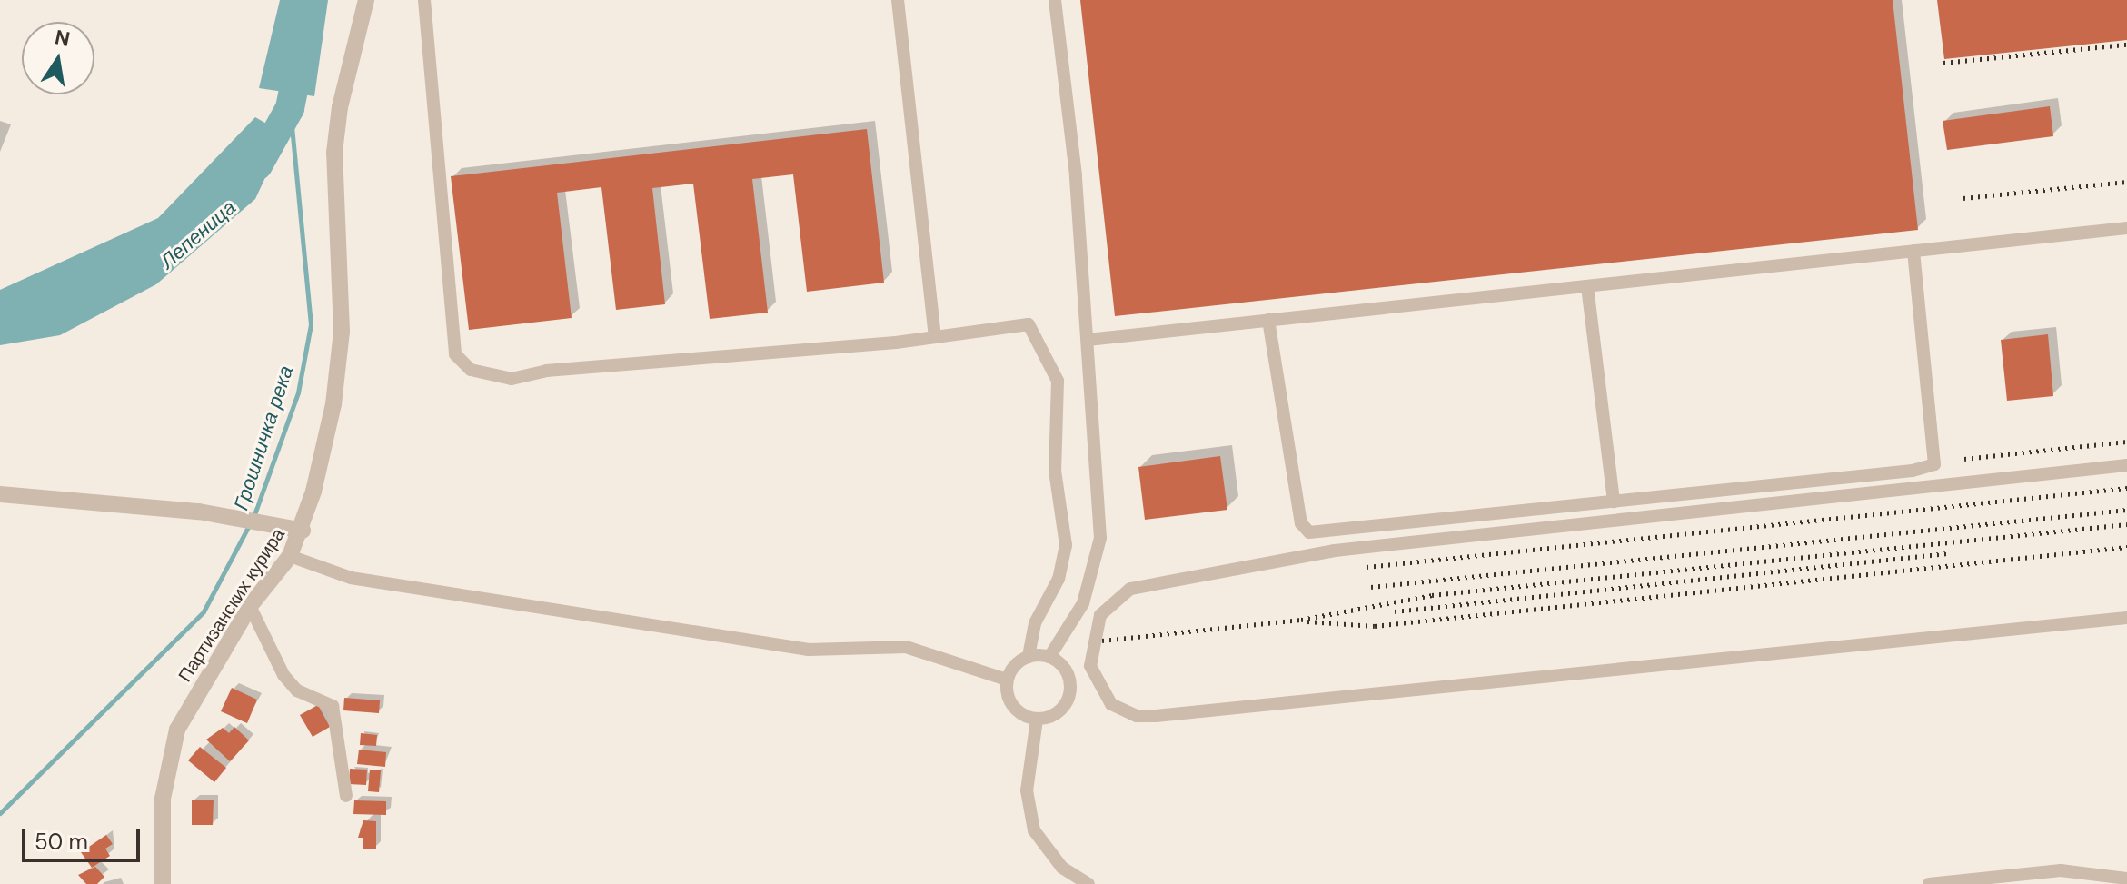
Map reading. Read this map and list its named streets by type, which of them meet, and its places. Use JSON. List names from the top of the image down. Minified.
{"streets":{"street":["Партизанских курира"]},"water":["Лепеница","Грошничка река"],"scale_bar":"50 m","north":"top"}
